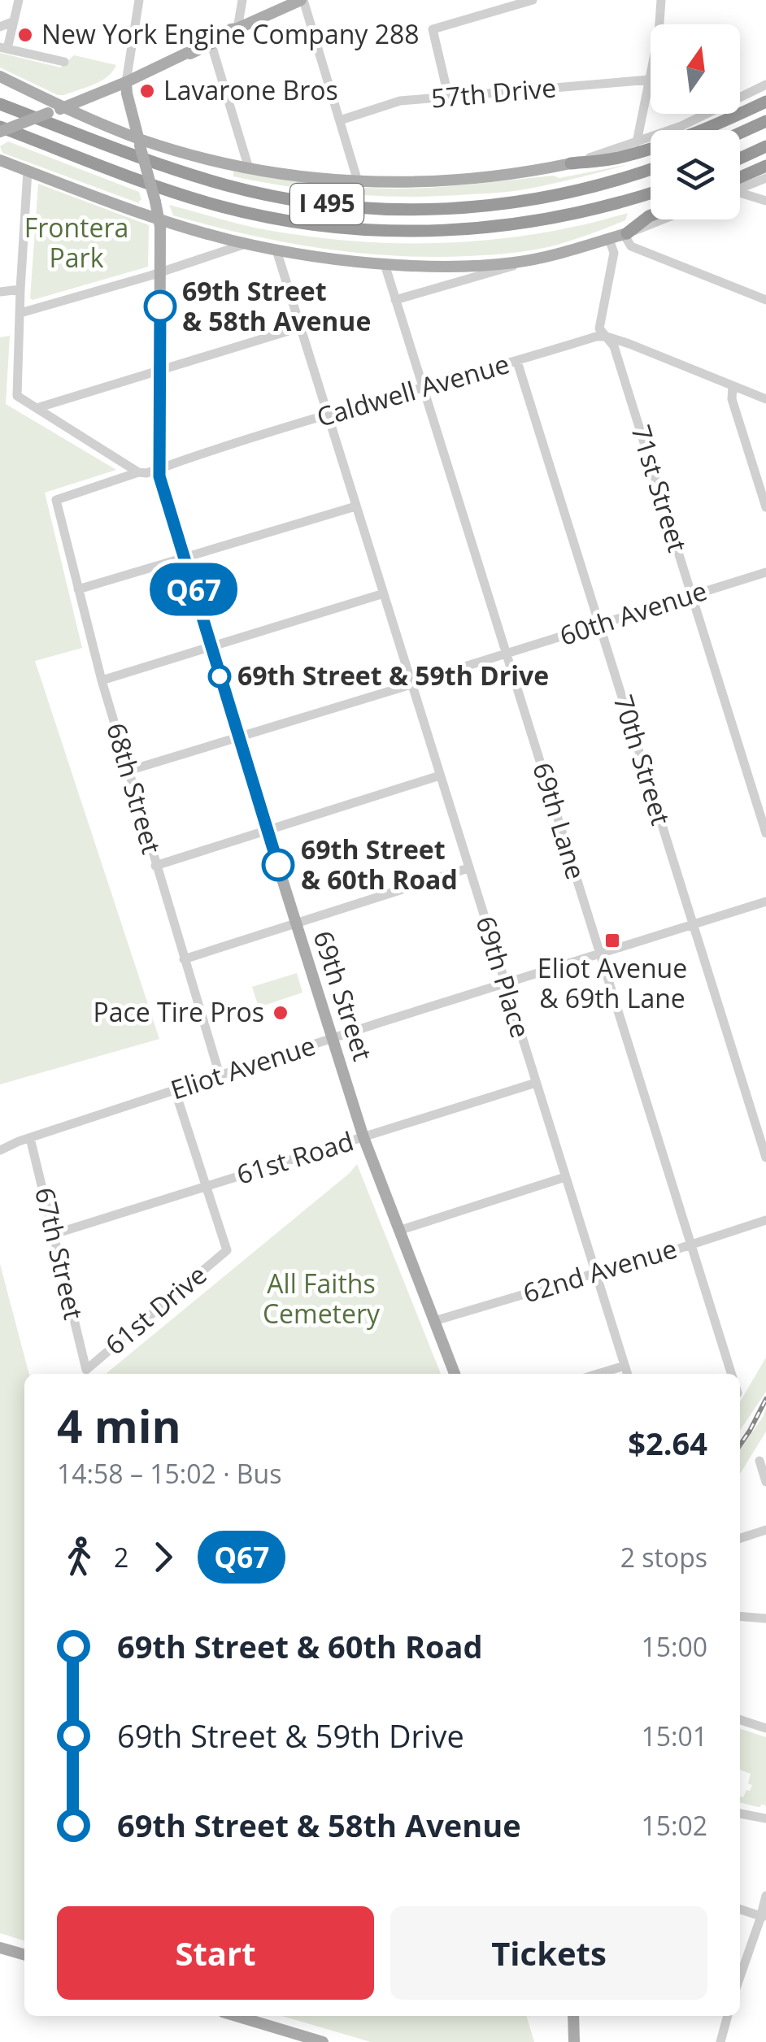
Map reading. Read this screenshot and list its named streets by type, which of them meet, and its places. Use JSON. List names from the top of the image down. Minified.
{"streets":{"highway":["I 495"],"main road":["69th Street"],"street":["57th Drive","Caldwell Avenue","71st Street","60th Avenue","70th Street","68th Street","69th Lane","69th Place","Eliot Avenue","61st Road","67th Street","62nd Avenue","61st Drive"]},"crossings":[["Caldwell Avenue","71st Street"],["Caldwell Avenue","70th Street"],["Caldwell Avenue","68th Street"],["Caldwell Avenue","69th Lane"],["Caldwell Avenue","69th Place"],["Caldwell Avenue","69th Street"],["71st Street","60th Avenue"],["60th Avenue","70th Street"],["60th Avenue","68th Street"],["60th Avenue","69th Lane"],["60th Avenue","69th Place"],["60th Avenue","69th Street"],["70th Street","Eliot Avenue"],["68th Street","Eliot Avenue"],["69th Lane","Eliot Avenue"],["69th Lane","62nd Avenue"],["69th Place","Eliot Avenue"],["69th Place","61st Road"],["69th Place","62nd Avenue"],["69th Street","Eliot Avenue"],["69th Street","61st Road"],["69th Street","62nd Avenue"],["Eliot Avenue","67th Street"],["61st Road","67th Street"],["61st Road","61st Drive"],["67th Street","61st Drive"]],"parks":["Frontera Park","All Faiths Cemetery"],"places":{"other":["New York Engine Company 288","Lavarone Bros","69th Street & 58th Avenue","69th Street & 59th Drive","69th Street & 60th Road","Pace Tire Pros"],"transit":["Eliot Avenue & 69th Lane"]},"lines":["bus line Q67"],"north":"top","page":{"on_map":"Q67","heading":["4 min","14:58 – 15:02 · Bus","$2.64"],"legs":["2","Q67","2 stops"],"list":[{"name":"69th Street & 60th Road","value":"15:00"},{"name":"69th Street & 59th Drive","value":"15:01"},{"name":"69th Street & 58th Avenue","value":"15:02"}],"buttons":["Start","Tickets"]}}
